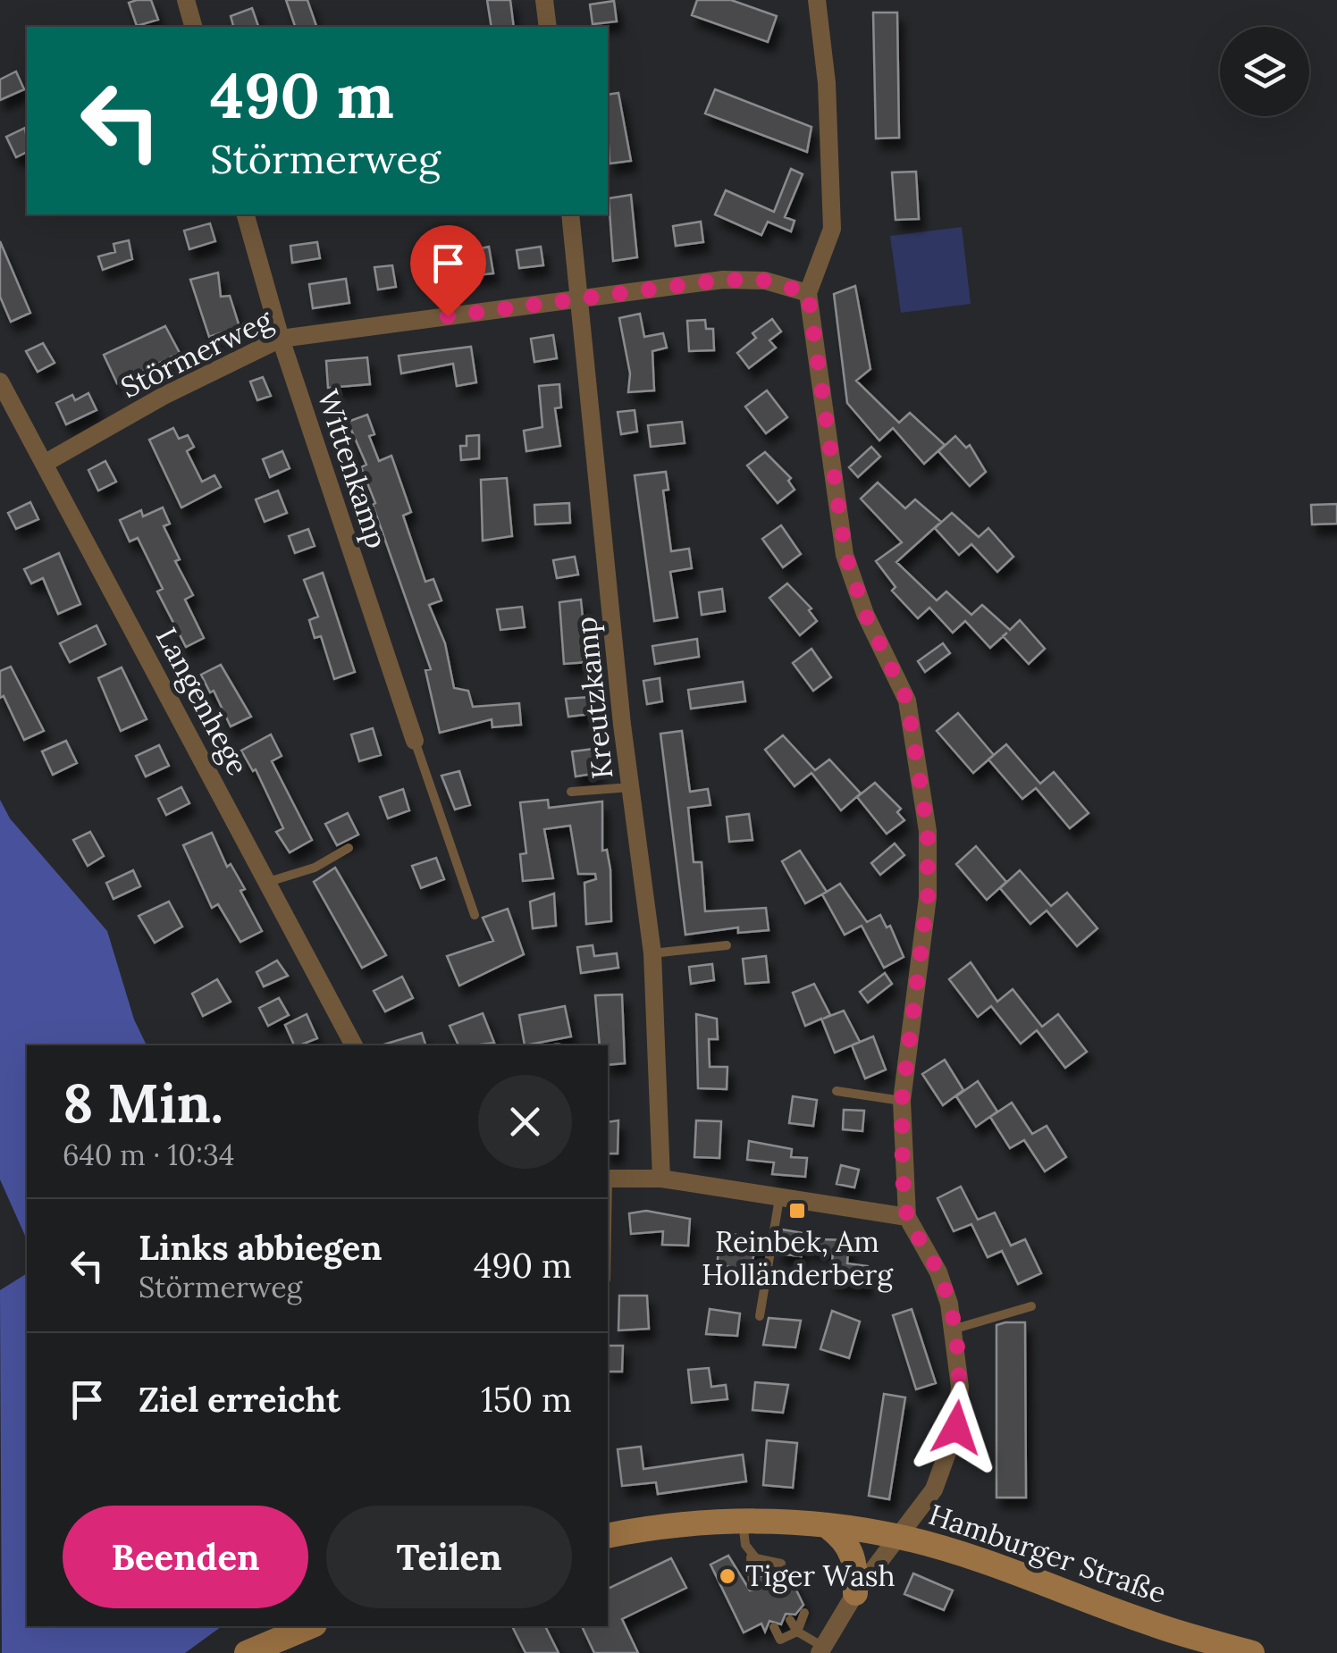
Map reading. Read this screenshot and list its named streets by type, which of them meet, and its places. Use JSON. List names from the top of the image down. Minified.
{"streets":{"main road":["Hamburger Straße"],"street":["Störmerweg","Wittenkamp","Kreutzkamp","Langenhege"]},"crossings":[["Störmerweg","Wittenkamp"],["Störmerweg","Kreutzkamp"],["Störmerweg","Langenhege"]],"places":{"transit":["Reinbek, Am Holländerberg"],"other":["Tiger Wash"]},"page":{"turn":["490 m","Störmerweg"],"heading":["8 Min.","640 m · 10:34"],"list":[{"name":"Links abbiegen","note":"Störmerweg","value":"490 m"},{"name":"Ziel erreicht","value":"150 m"}],"buttons":["Beenden","Teilen"]}}
